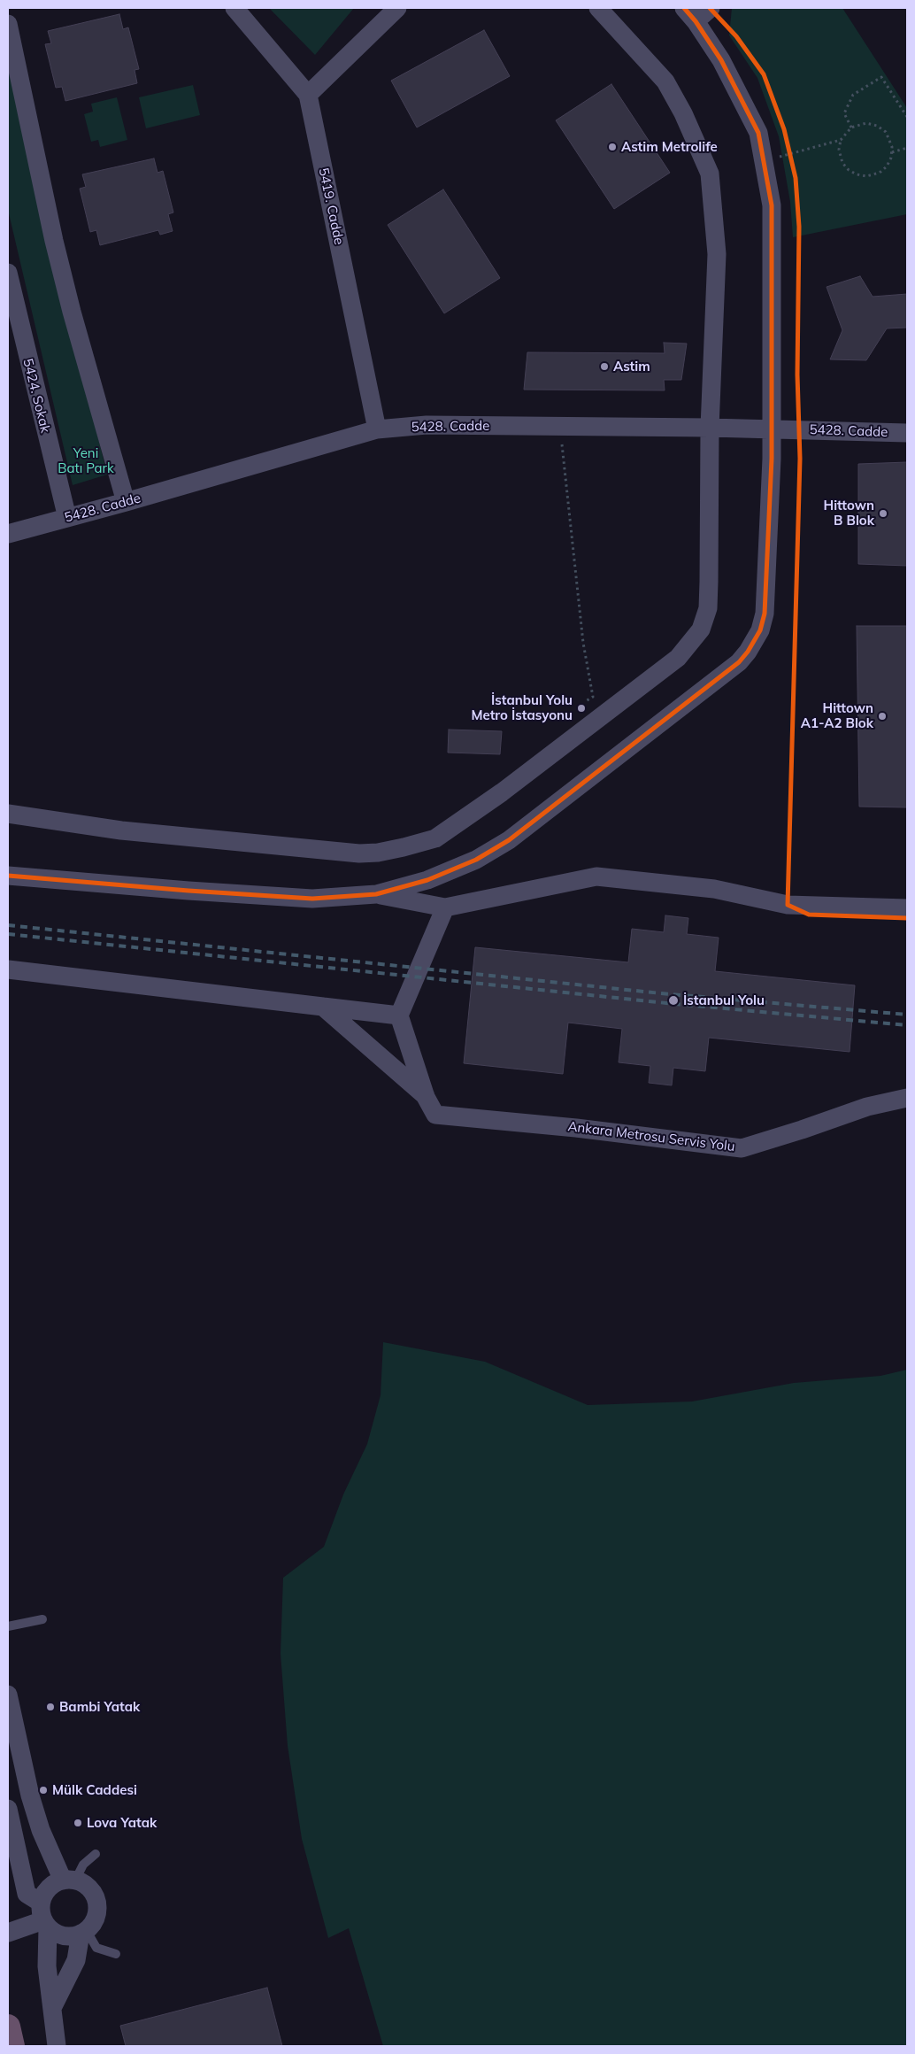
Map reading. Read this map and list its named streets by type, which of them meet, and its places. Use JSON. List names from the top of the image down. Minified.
{"streets":{"street":["5419. Cadde","5424. Sokak","5428. Cadde","Ankara Metrosu Servis Yolu"]},"crossings":[["5419. Cadde","5428. Cadde"],["5424. Sokak","5428. Cadde"]],"parks":["Yeni Batı Park"],"places":["Astim Metrolife","Astim","Hittown B Blok","İstanbul Yolu Metro İstasyonu","Hittown A1-A2 Blok","İstanbul Yolu","Bambi Yatak","Mülk Caddesi","Lova Yatak"]}
